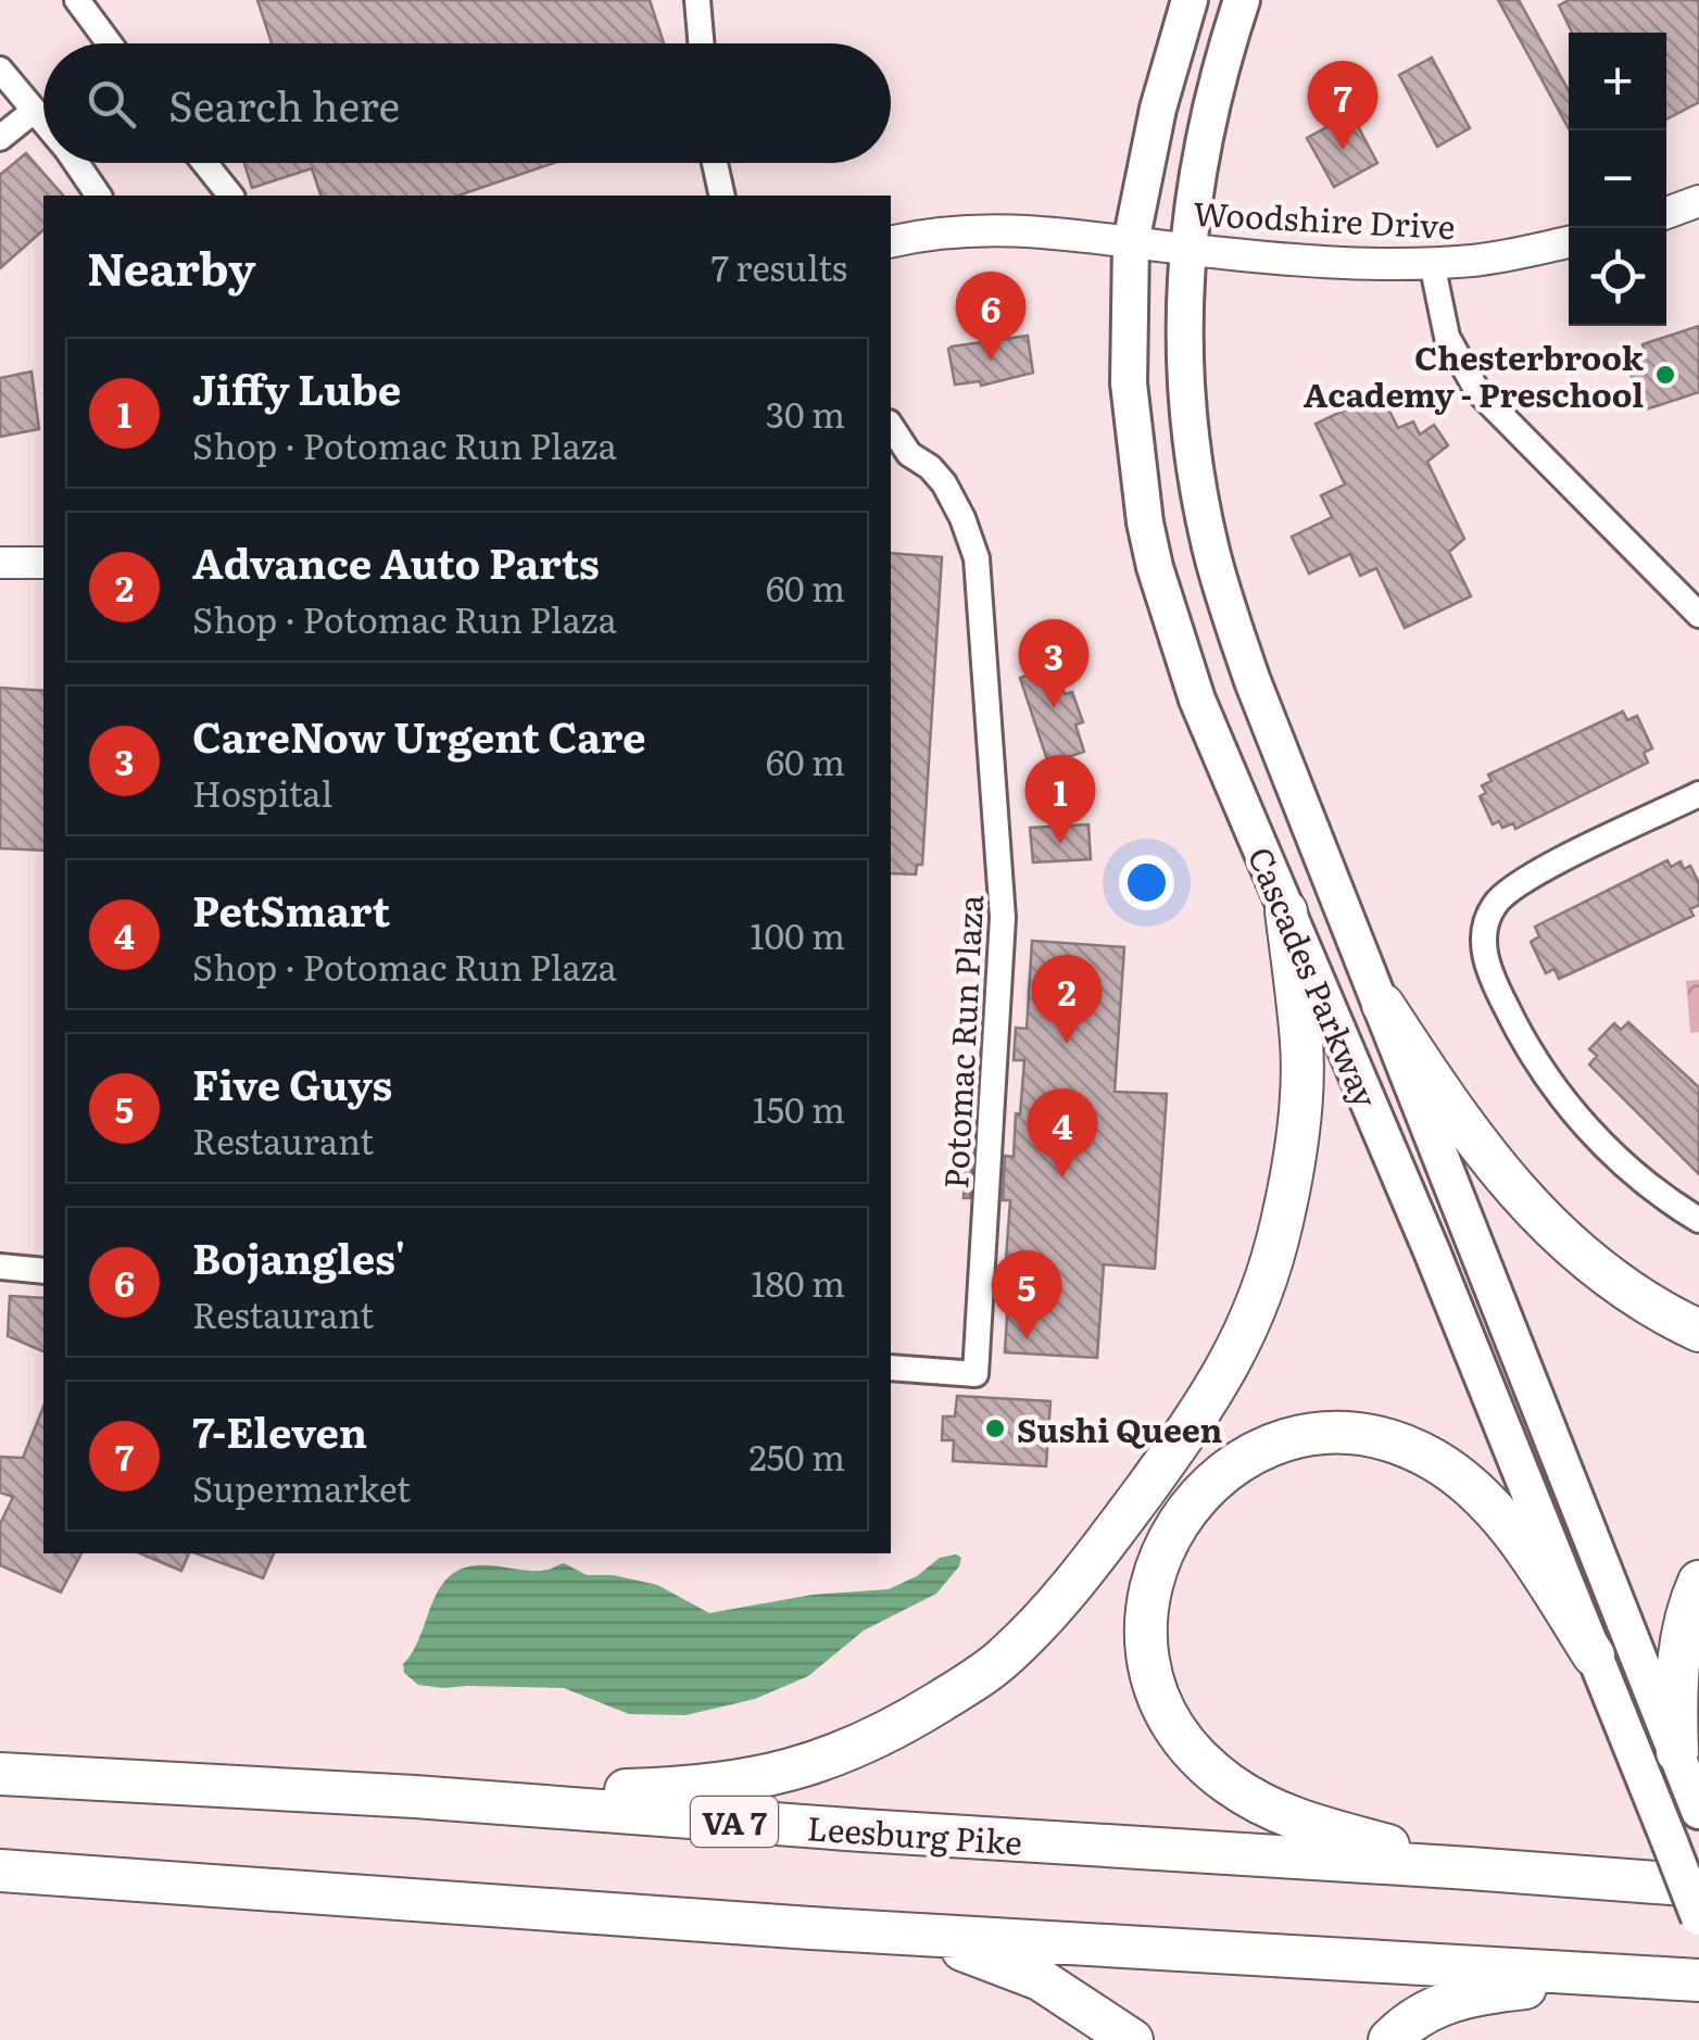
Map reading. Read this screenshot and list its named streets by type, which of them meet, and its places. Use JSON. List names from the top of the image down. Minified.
{"streets":{"highway":["VA 7","Leesburg Pike"],"main road":["Cascades Parkway"],"street":["Woodshire Drive","Potomac Run Plaza"]},"crossings":[["Woodshire Drive","Cascades Parkway"]],"places":["Chesterbrook Academy - Preschool","Sushi Queen"],"page":{"map_buttons":["+","−"],"search":"Search here","pins":["7","6","3","1","2","4","5"],"heading":["Nearby","7 results"],"list":[{"mark":"1","name":"Jiffy Lube","note":"Shop · Potomac Run Plaza","value":"30 m"},{"mark":"2","name":"Advance Auto Parts","note":"Shop · Potomac Run Plaza","value":"60 m"},{"mark":"3","name":"CareNow Urgent Care","note":"Hospital","value":"60 m"},{"mark":"4","name":"PetSmart","note":"Shop · Potomac Run Plaza","value":"100 m"},{"mark":"5","name":"Five Guys","note":"Restaurant","value":"150 m"},{"mark":"6","name":"Bojangles'","note":"Restaurant","value":"180 m"},{"mark":"7","name":"7-Eleven","note":"Supermarket","value":"250 m"}]}}
